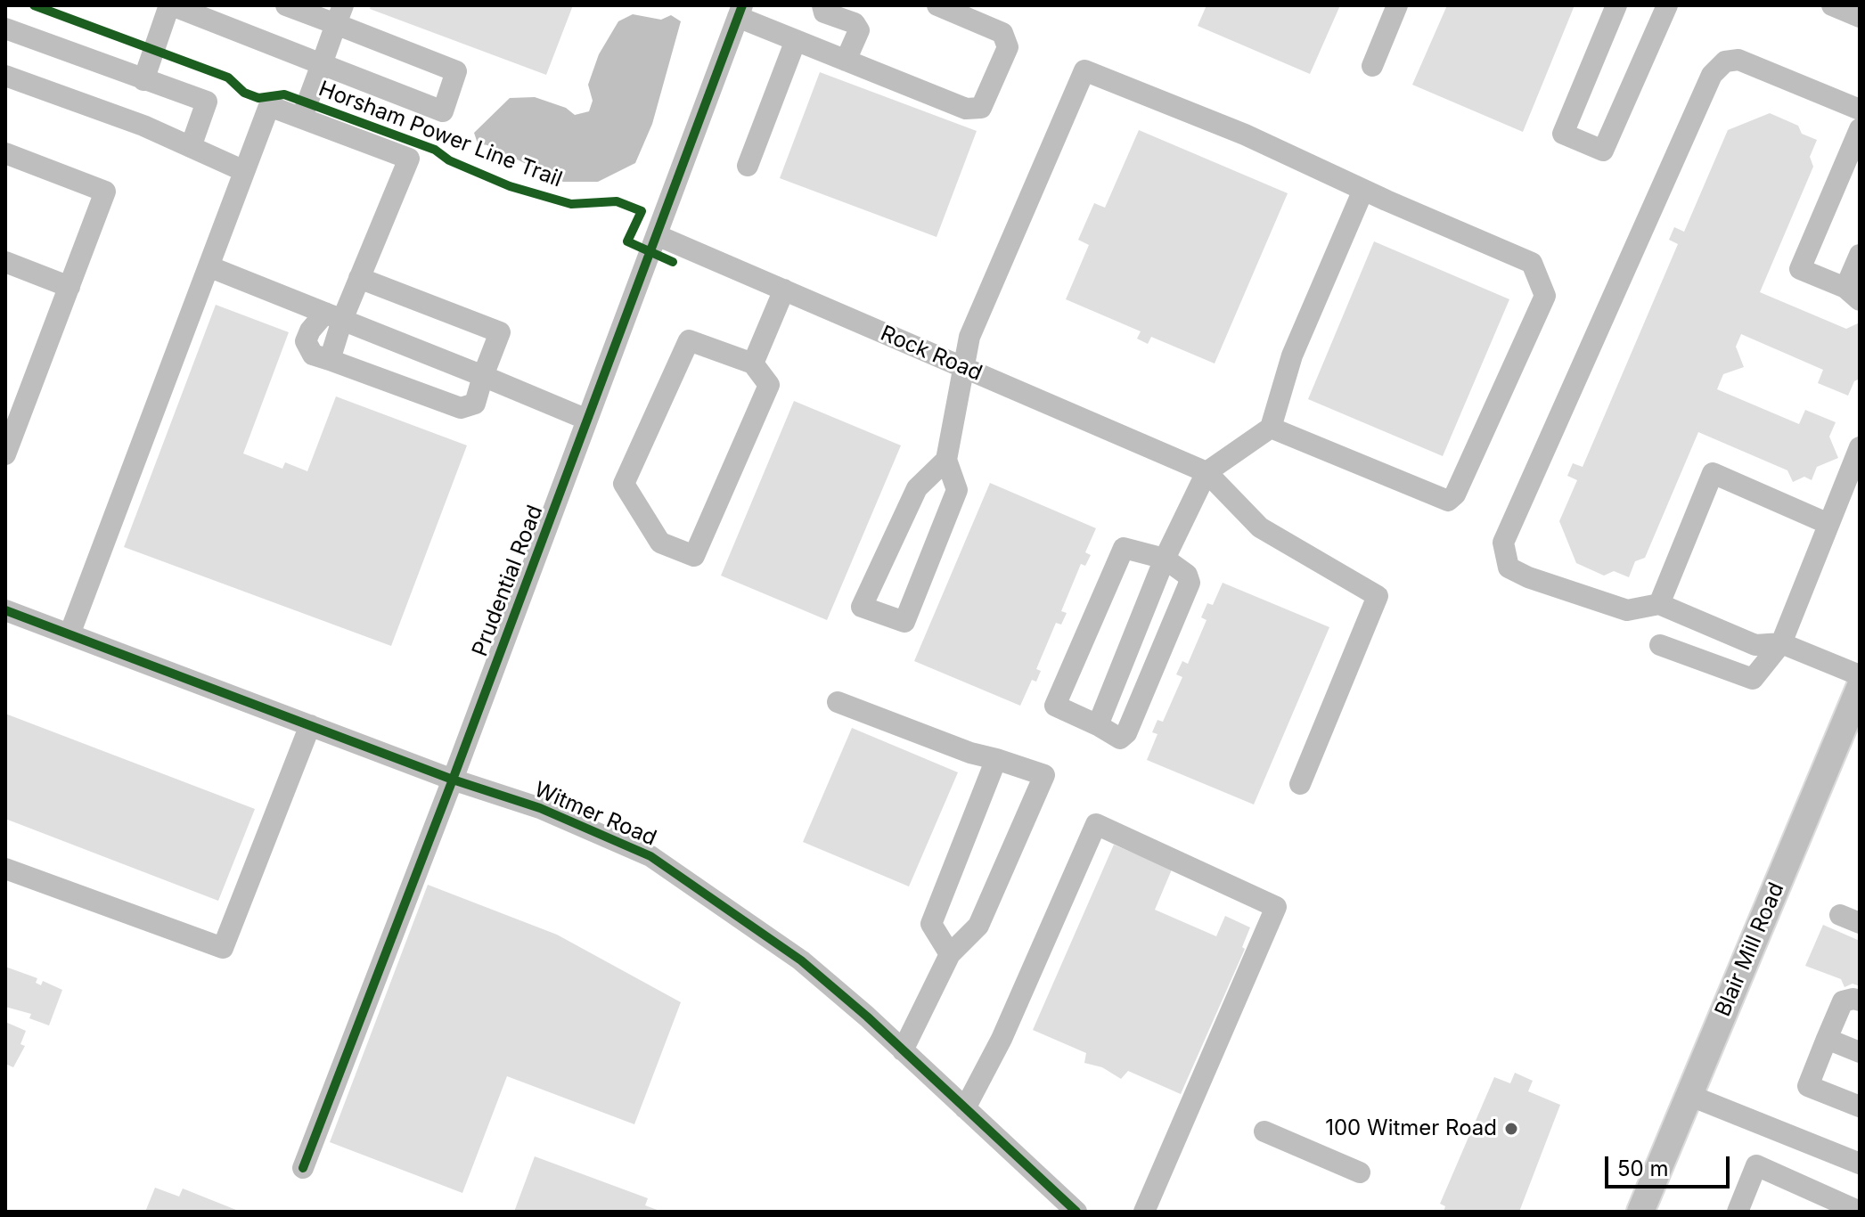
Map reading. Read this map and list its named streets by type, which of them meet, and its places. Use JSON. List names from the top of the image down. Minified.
{"streets":{"main road":["Blair Mill Road"],"street":["Rock Road","Prudential Road","Witmer Road"],"cycle path":["Horsham Power Line Trail"]},"crossings":[["Rock Road","Prudential Road"],["Prudential Road","Witmer Road"]],"places":["100 Witmer Road"],"scale_bar":"50 m"}
